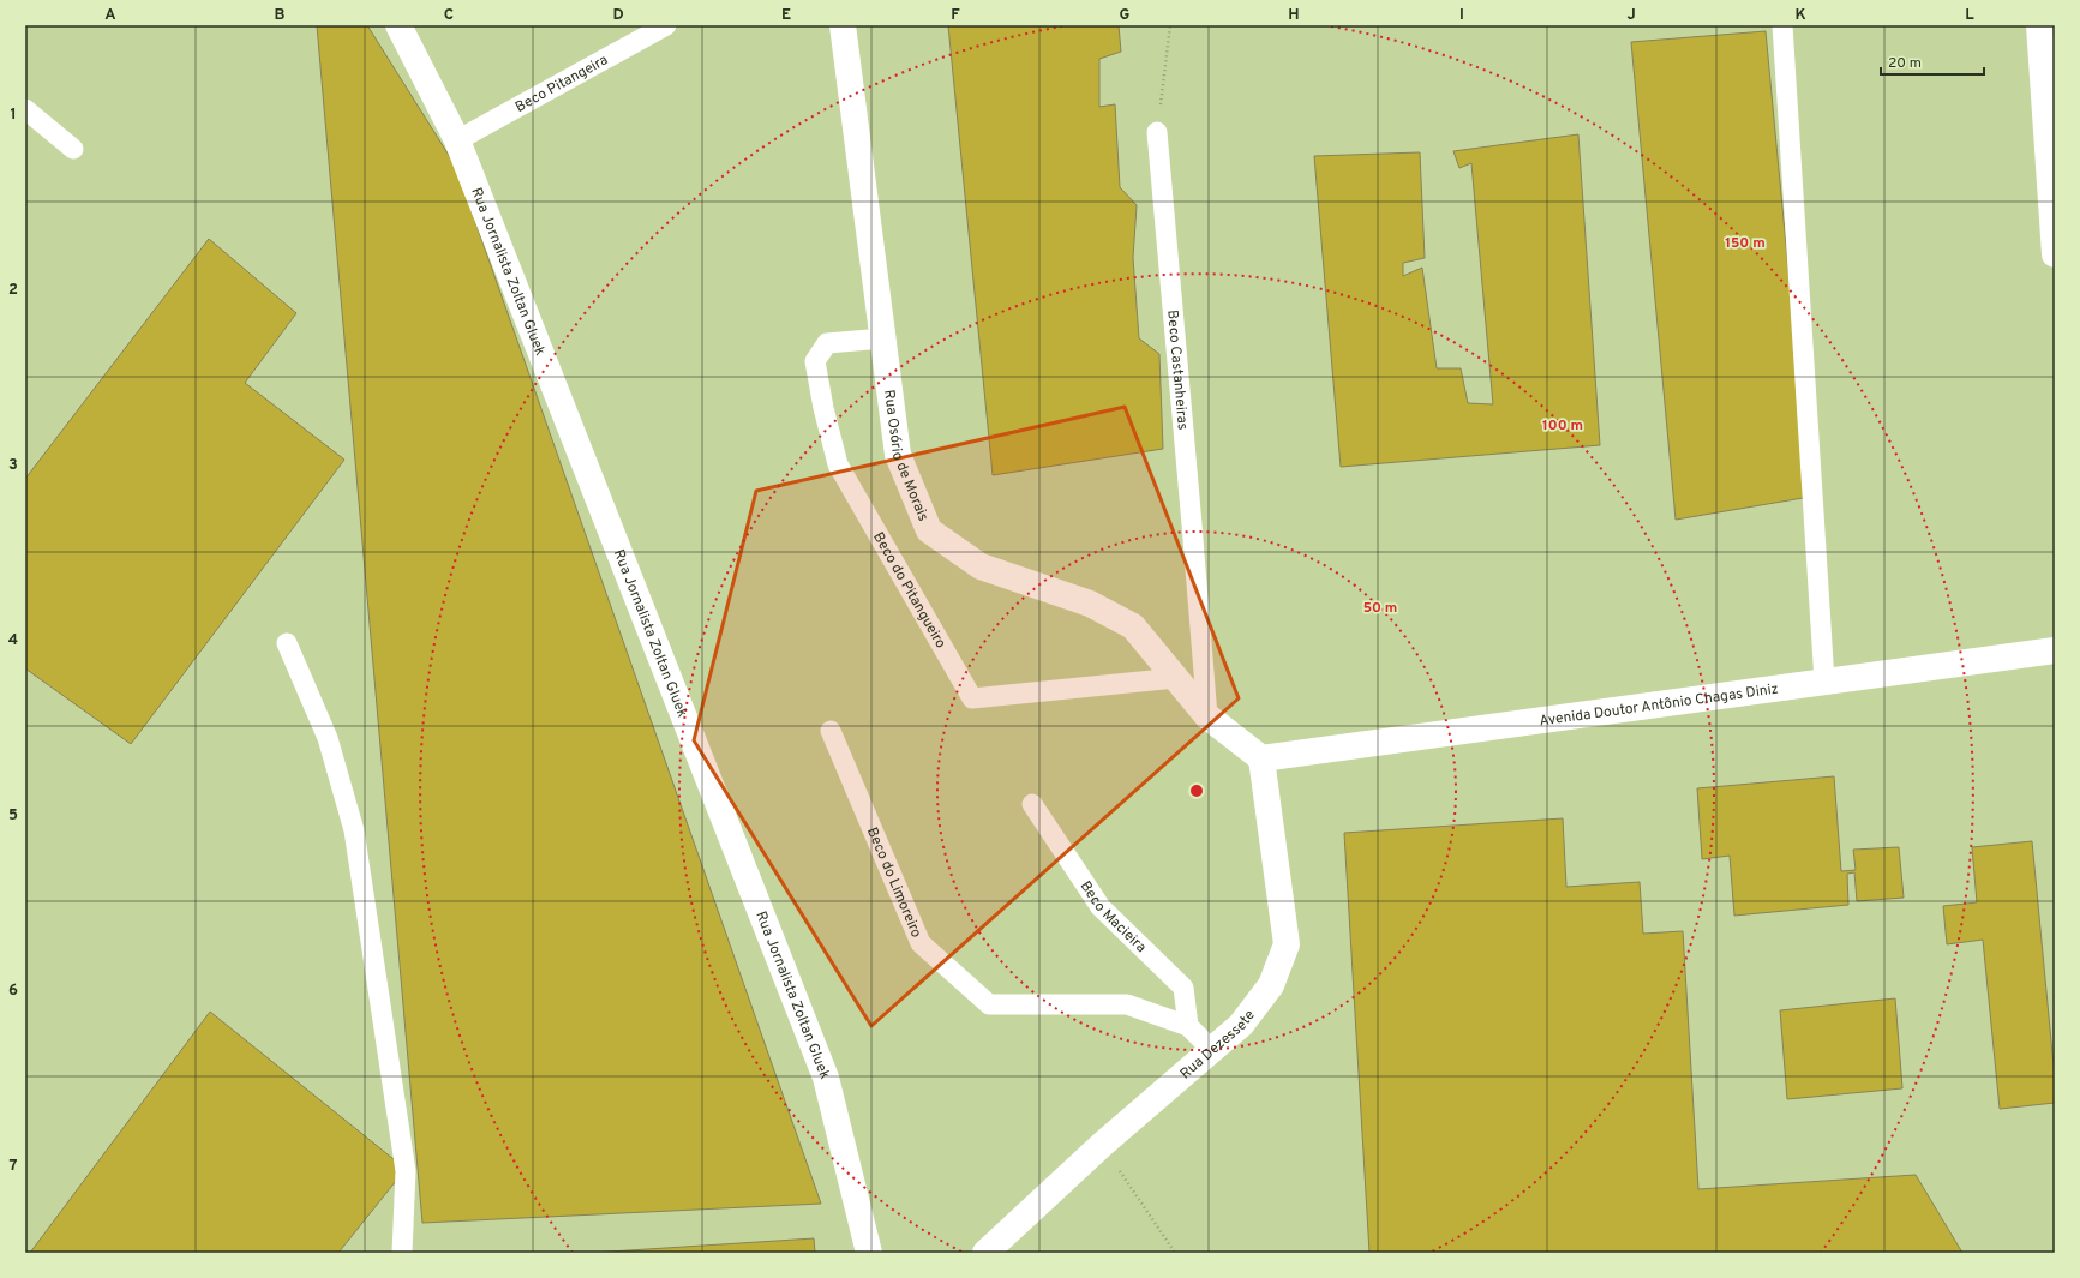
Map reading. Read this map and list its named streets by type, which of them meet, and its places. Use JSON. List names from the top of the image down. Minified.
{"streets":{"street":["Rua Jornalista Zoltan Gluek","Rua Osório de Morais","Avenida Doutor Antônio Chagas Diniz","Rua Dezessete"],"lane":["Beco Pitangeira","Beco Castanheiras","Beco do Pitangueiro","Beco do Limoreiro","Beco Macieira"]},"crossings":[["Beco Pitangeira","Rua Jornalista Zoltan Gluek"],["Beco Castanheiras","Rua Osório de Morais"],["Rua Osório de Morais","Beco do Pitangueiro"],["Rua Osório de Morais","Avenida Doutor Antônio Chagas Diniz"],["Rua Osório de Morais","Rua Dezessete"],["Avenida Doutor Antônio Chagas Diniz","Rua Dezessete"],["Beco do Limoreiro","Beco Macieira"],["Beco do Limoreiro","Rua Dezessete"]],"scale_bar":"20 m","grid":{"columns":["A","B","C","D","E","F","G","H","I","J","K","L"],"rows":["1","2","3","4","5","6","7"]},"rings":["150 m","100 m","50 m"]}
